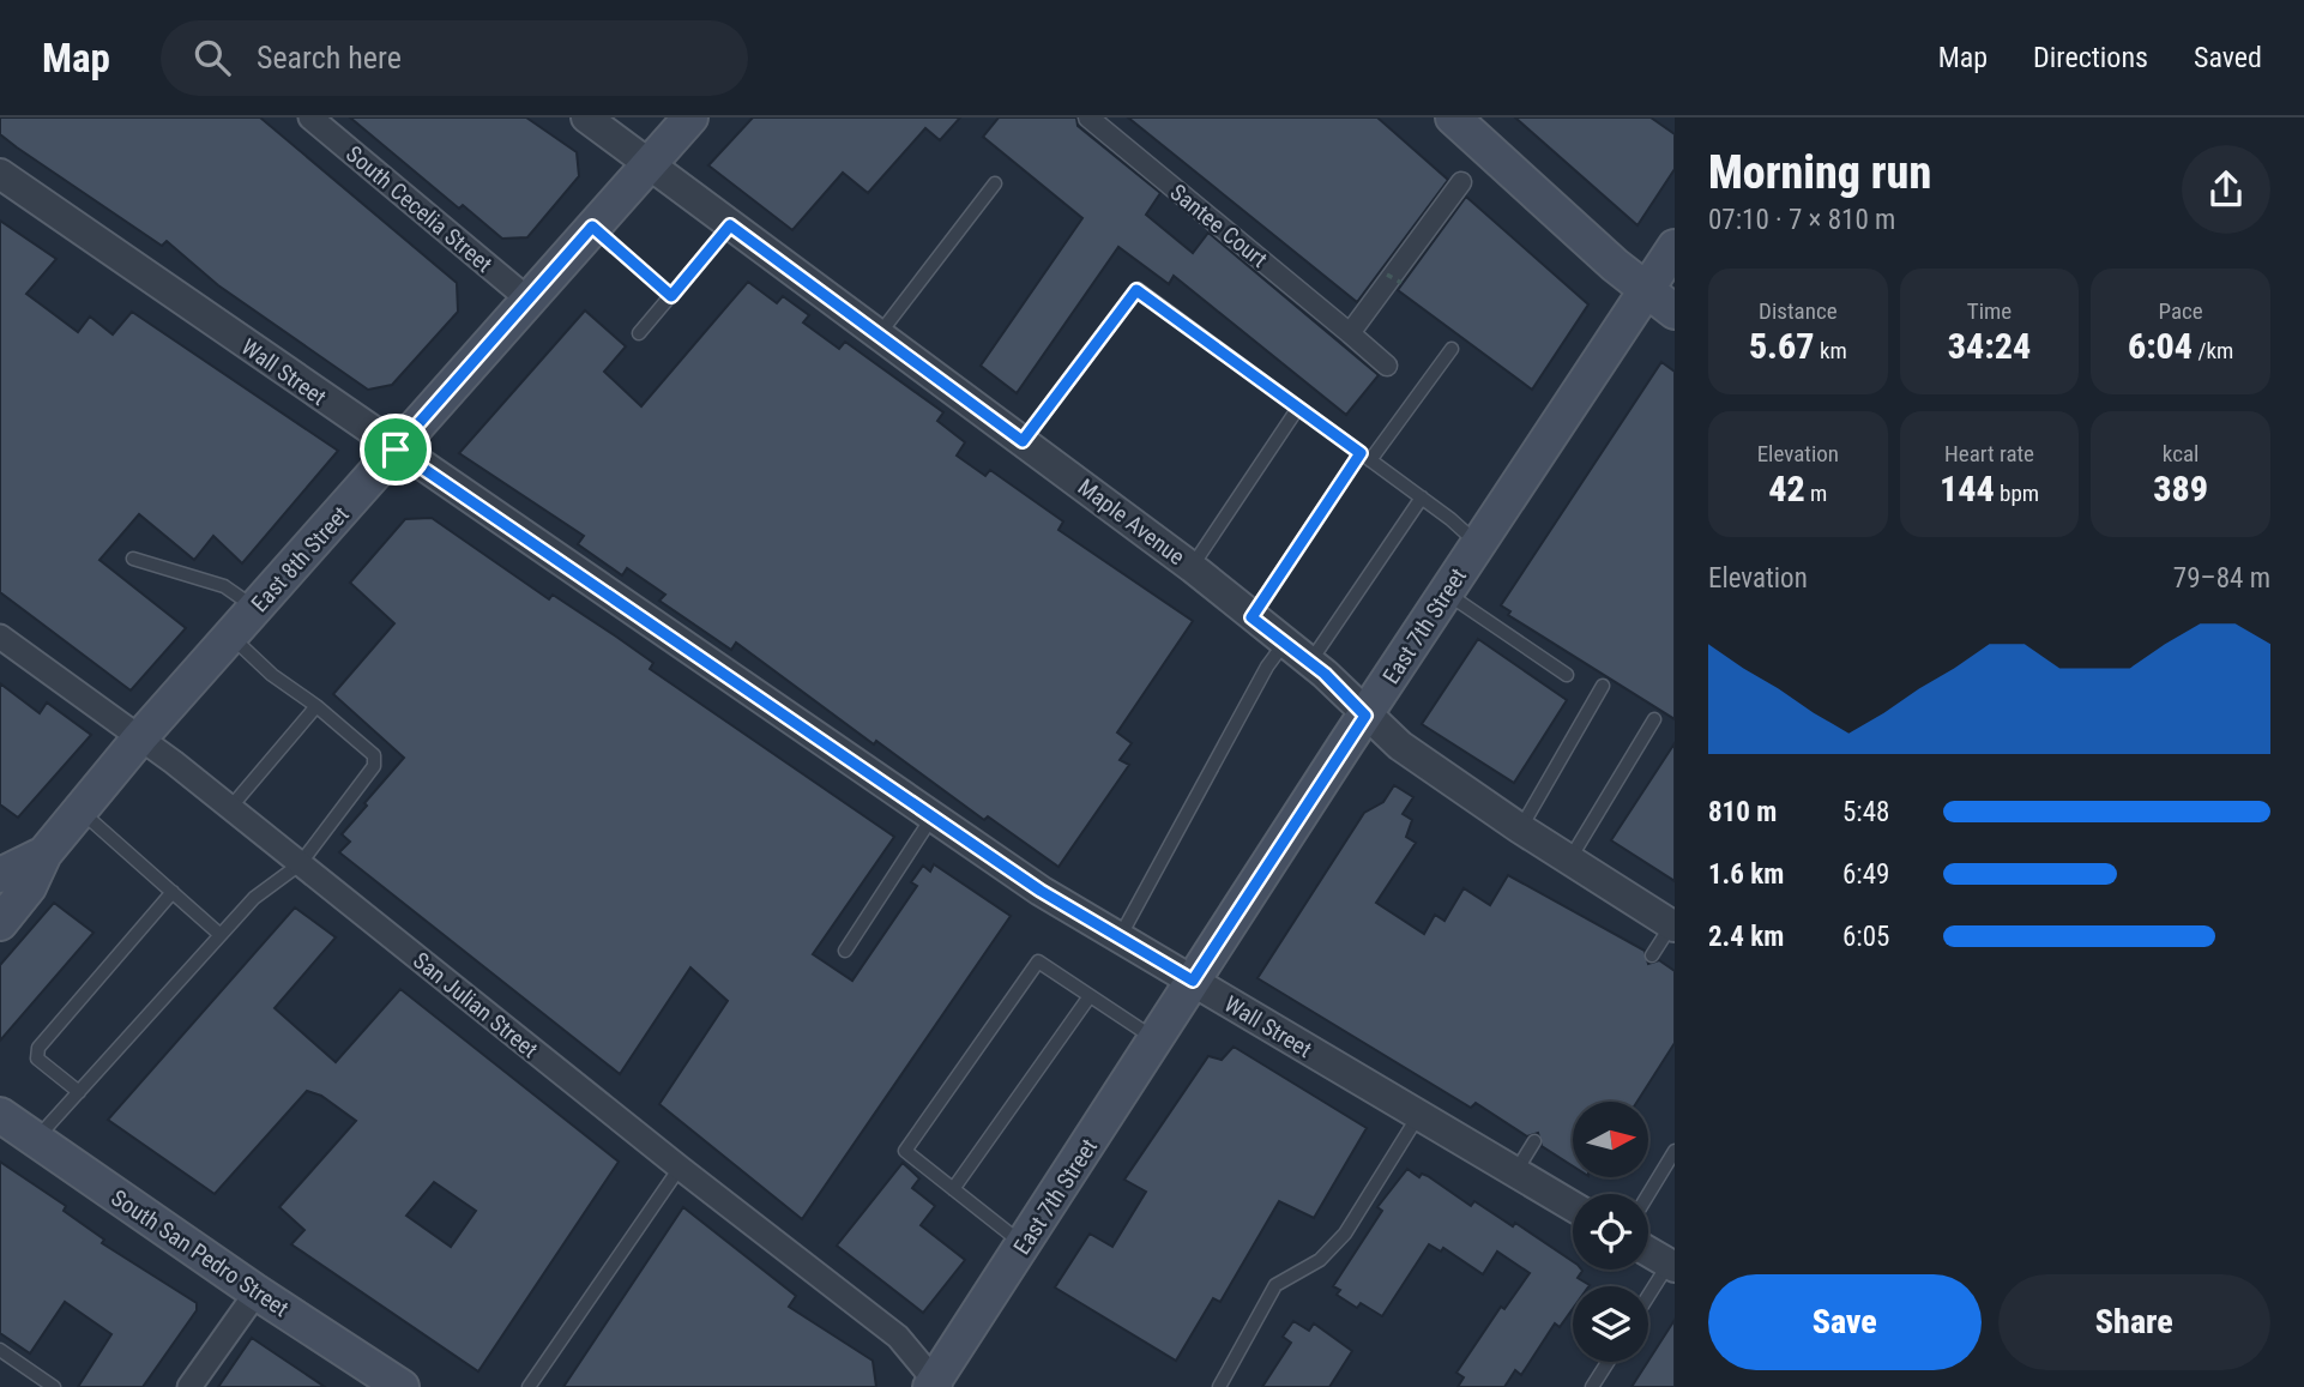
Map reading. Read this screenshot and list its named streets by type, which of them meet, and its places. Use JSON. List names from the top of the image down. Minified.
{"streets":{"main road":["East 8th Street","East 7th Street","South San Pedro Street"],"street":["South Cecelia Street","Santee Court","Wall Street","Maple Avenue","San Julian Street"]},"crossings":[["South Cecelia Street","East 8th Street"],["Wall Street","East 8th Street"],["Wall Street","East 7th Street"],["Maple Avenue","East 8th Street"],["Maple Avenue","East 7th Street"],["East 8th Street","San Julian Street"],["East 7th Street","San Julian Street"]],"north":"right","page":{"header":"Map","search":"Search here","nav":["Map","Directions","Saved"],"heading":["Morning run","07:10 · 7 × 810 m"],"stats":[["Distance","5.67 km"],["Time","34:24"],["Pace","6:04 /km"],["Elevation","42 m"],["Heart rate","144 bpm"],["kcal","389"]],"chart":["Elevation","79–84 m"],"list":[{"name":"810 m","note":"5:48"},{"name":"1.6 km","note":"6:49"},{"name":"2.4 km","note":"6:05"}],"buttons":["Save","Share"]}}
